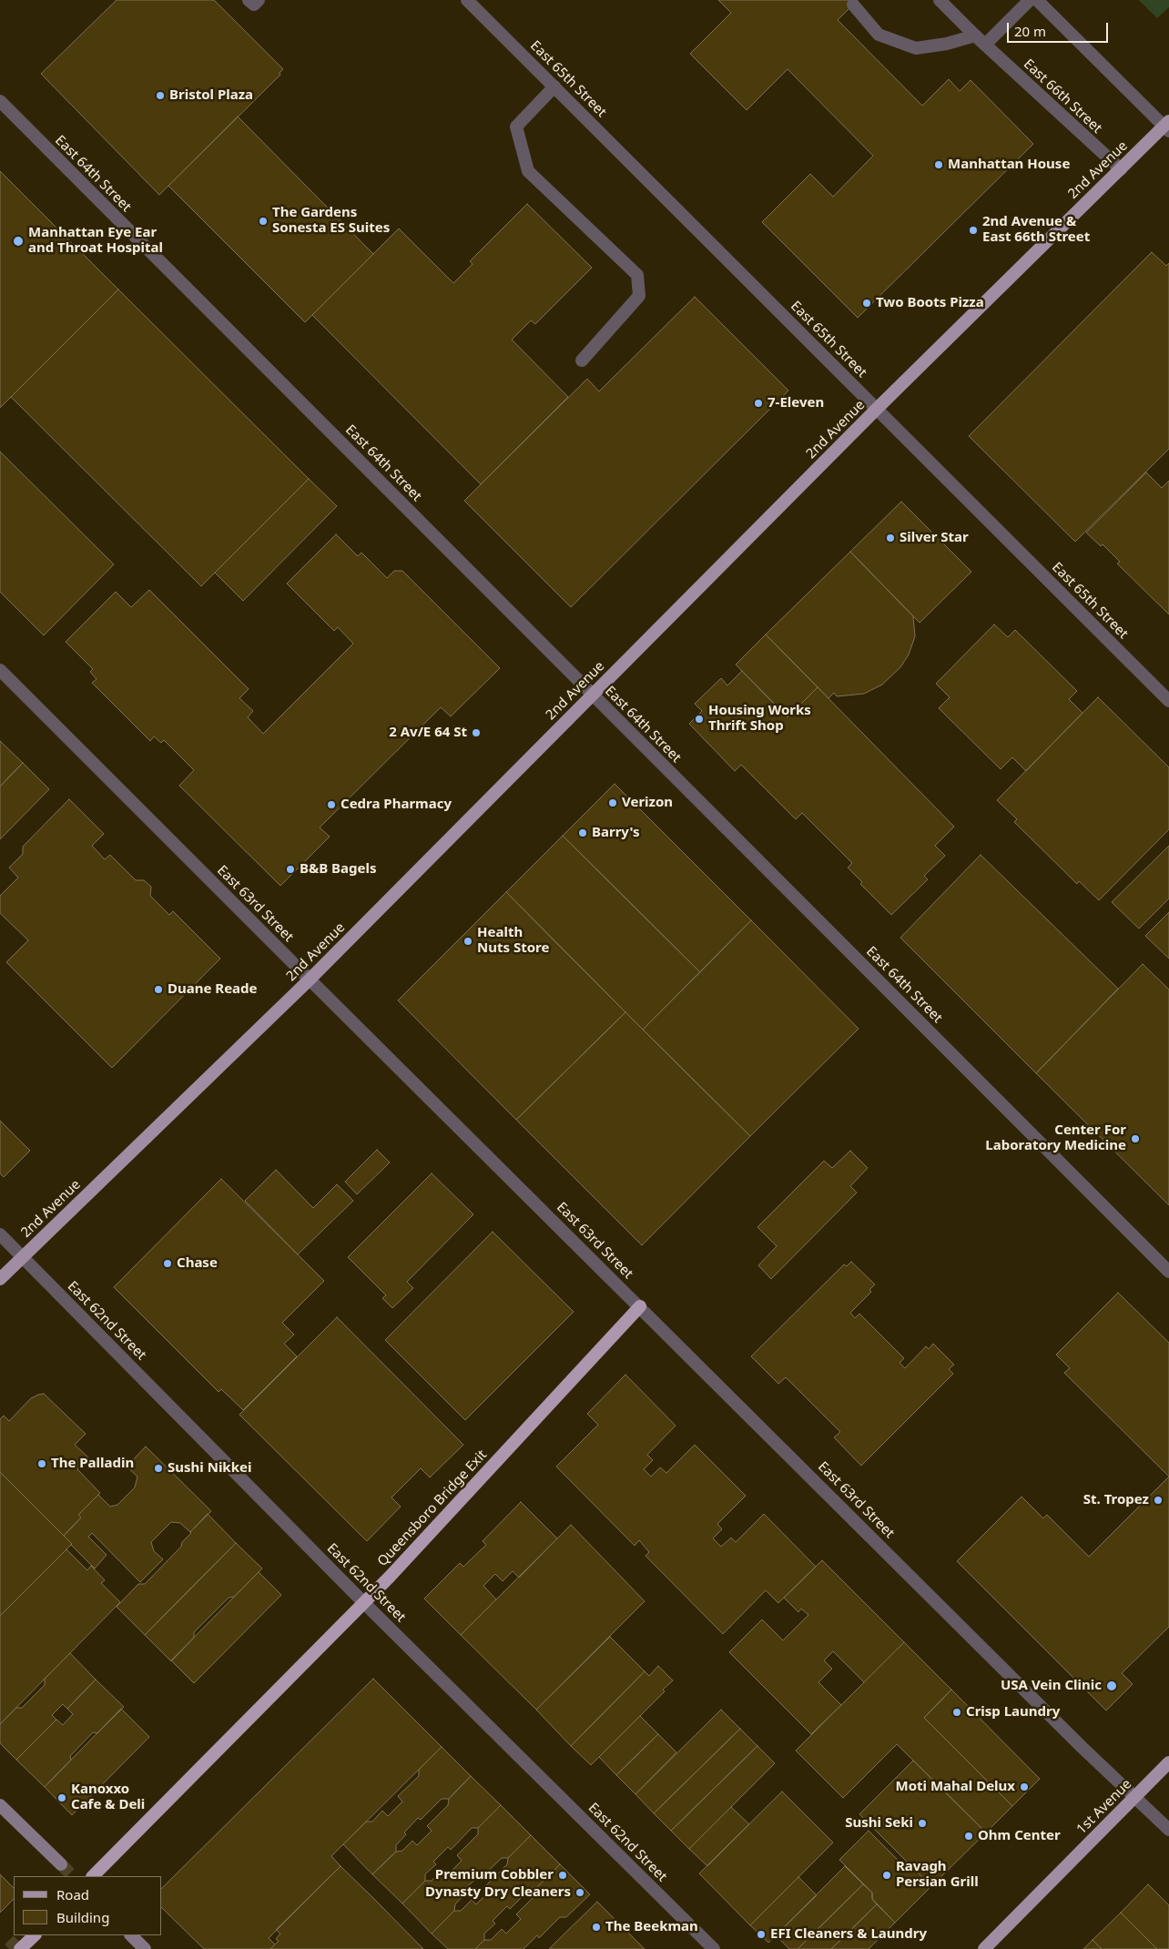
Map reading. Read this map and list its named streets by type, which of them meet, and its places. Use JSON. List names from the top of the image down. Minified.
{"streets":{"highway":["Queensboro Bridge Exit"],"main road":["2nd Avenue","1st Avenue"],"street":["East 65th Street","East 66th Street","East 64th Street","East 63rd Street","East 62nd Street"]},"crossings":[["East 65th Street","2nd Avenue"],["East 66th Street","2nd Avenue"],["2nd Avenue","East 64th Street"],["2nd Avenue","East 63rd Street"],["2nd Avenue","East 62nd Street"],["East 63rd Street","Queensboro Bridge Exit"],["East 63rd Street","1st Avenue"],["East 62nd Street","Queensboro Bridge Exit"]],"places":["Bristol Plaza","Manhattan House","The Gardens Sonesta ES Suites","2nd Avenue & East 66th Street","Manhattan Eye Ear and Throat Hospital","Two Boots Pizza","7-Eleven","Silver Star","Housing Works Thrift Shop","2 Av/E 64 St","Verizon","Cedra Pharmacy","Barry's","B&B Bagels","Health Nuts Store","Duane Reade","Center For Laboratory Medicine","Chase","The Palladin","Sushi Nikkei","St. Tropez","USA Vein Clinic","Crisp Laundry","Moti Mahal Delux","Kanoxxo Cafe & Deli","Sushi Seki","Ohm Center","Premium Cobbler","Ravagh Persian Grill","Dynasty Dry Cleaners","The Beekman","EFI Cleaners & Laundry"],"legend":["Road","Building"],"scale_bar":"20 m"}
